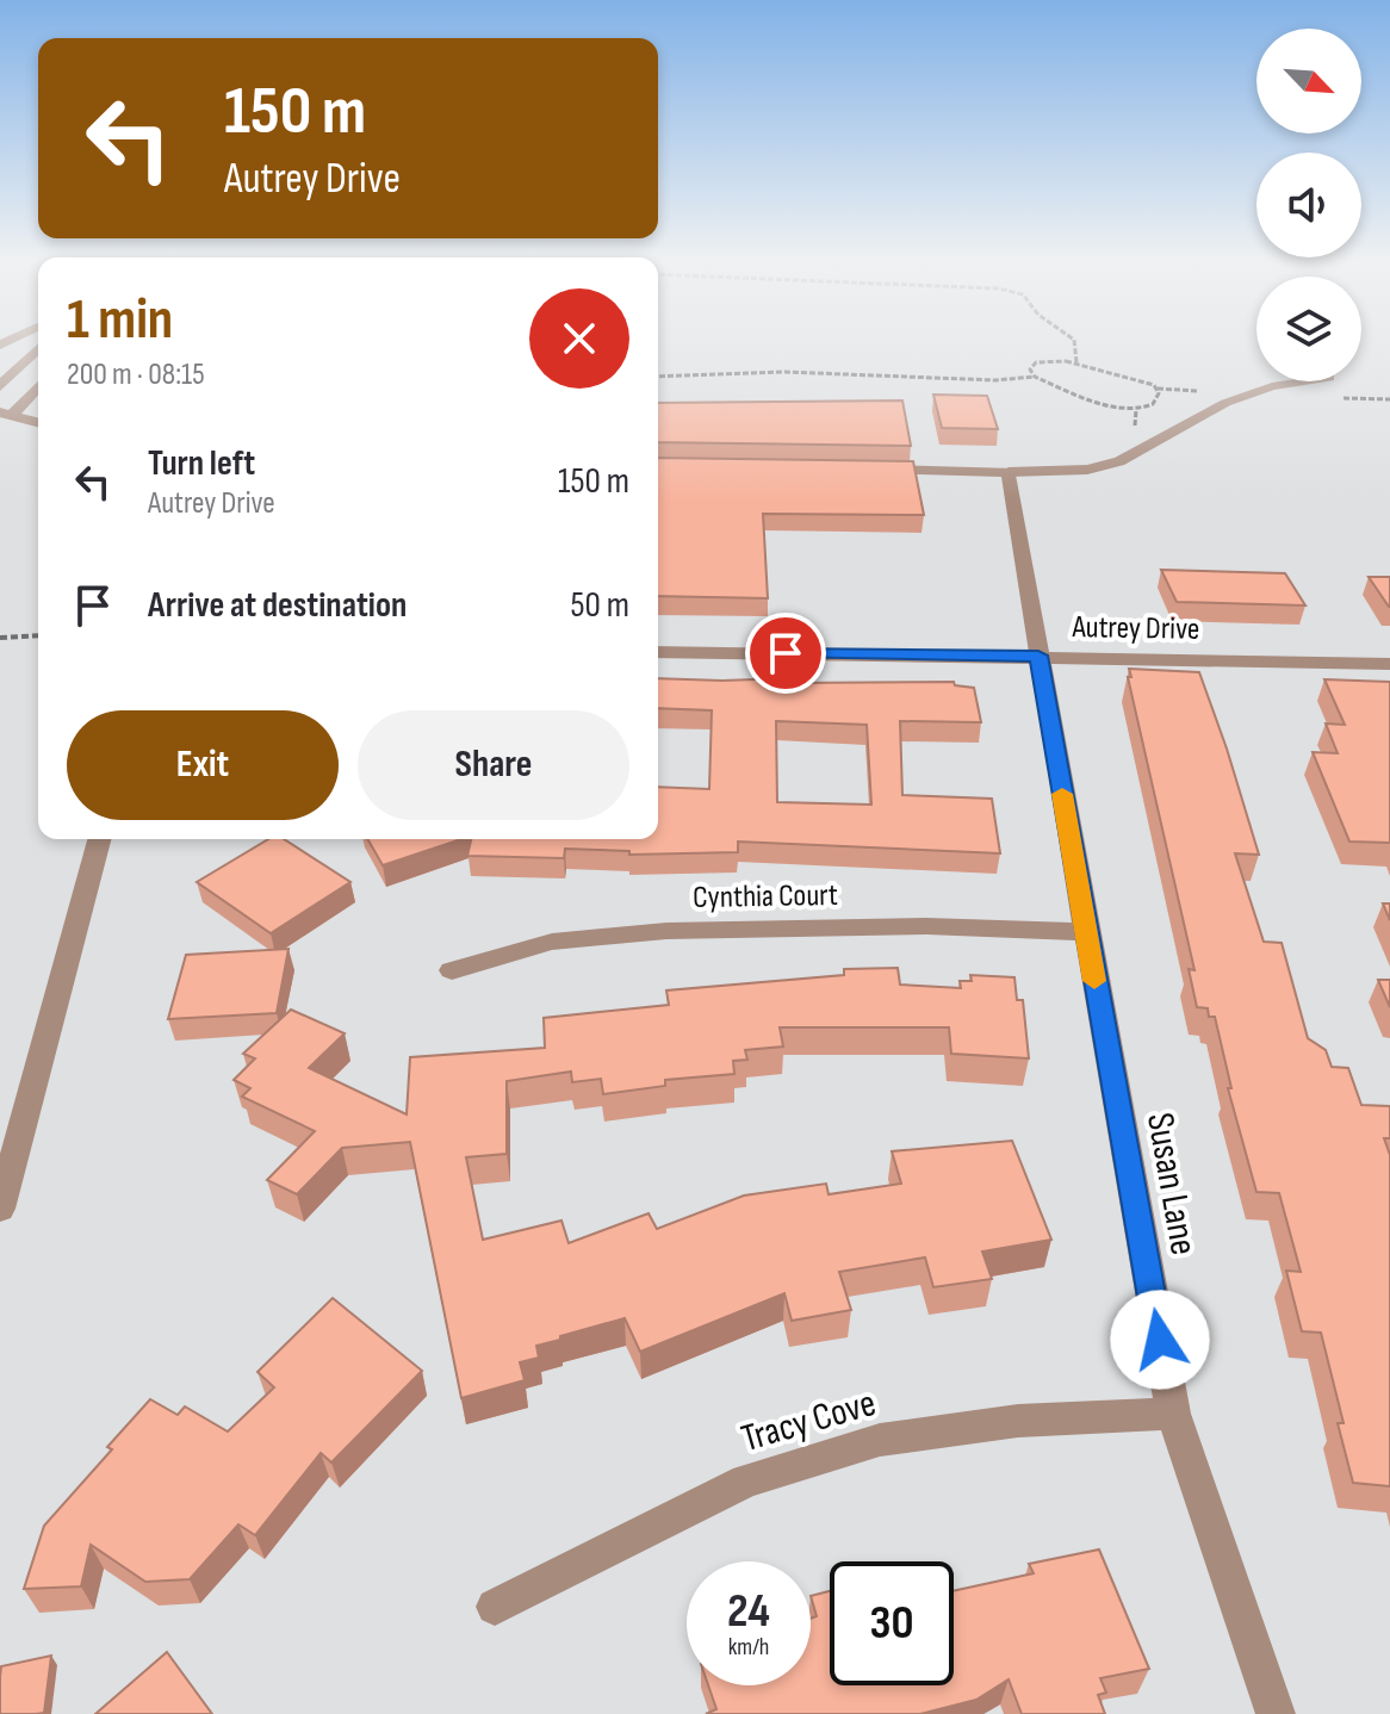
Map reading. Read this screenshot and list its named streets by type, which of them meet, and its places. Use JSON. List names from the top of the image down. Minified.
{"streets":{"street":["Autrey Drive","Cynthia Court","Susan Lane","Tracy Cove"]},"crossings":[["Autrey Drive","Susan Lane"],["Cynthia Court","Susan Lane"],["Susan Lane","Tracy Cove"]],"north":"bottom right","page":{"turn":["150 m","Autrey Drive"],"heading":["1 min","200 m · 08:15"],"list":[{"name":"Turn left","note":"Autrey Drive","value":"150 m"},{"name":"Arrive at destination","value":"50 m"}],"buttons":["Exit","Share"],"speed":"24 km/h","limit":"30"}}
